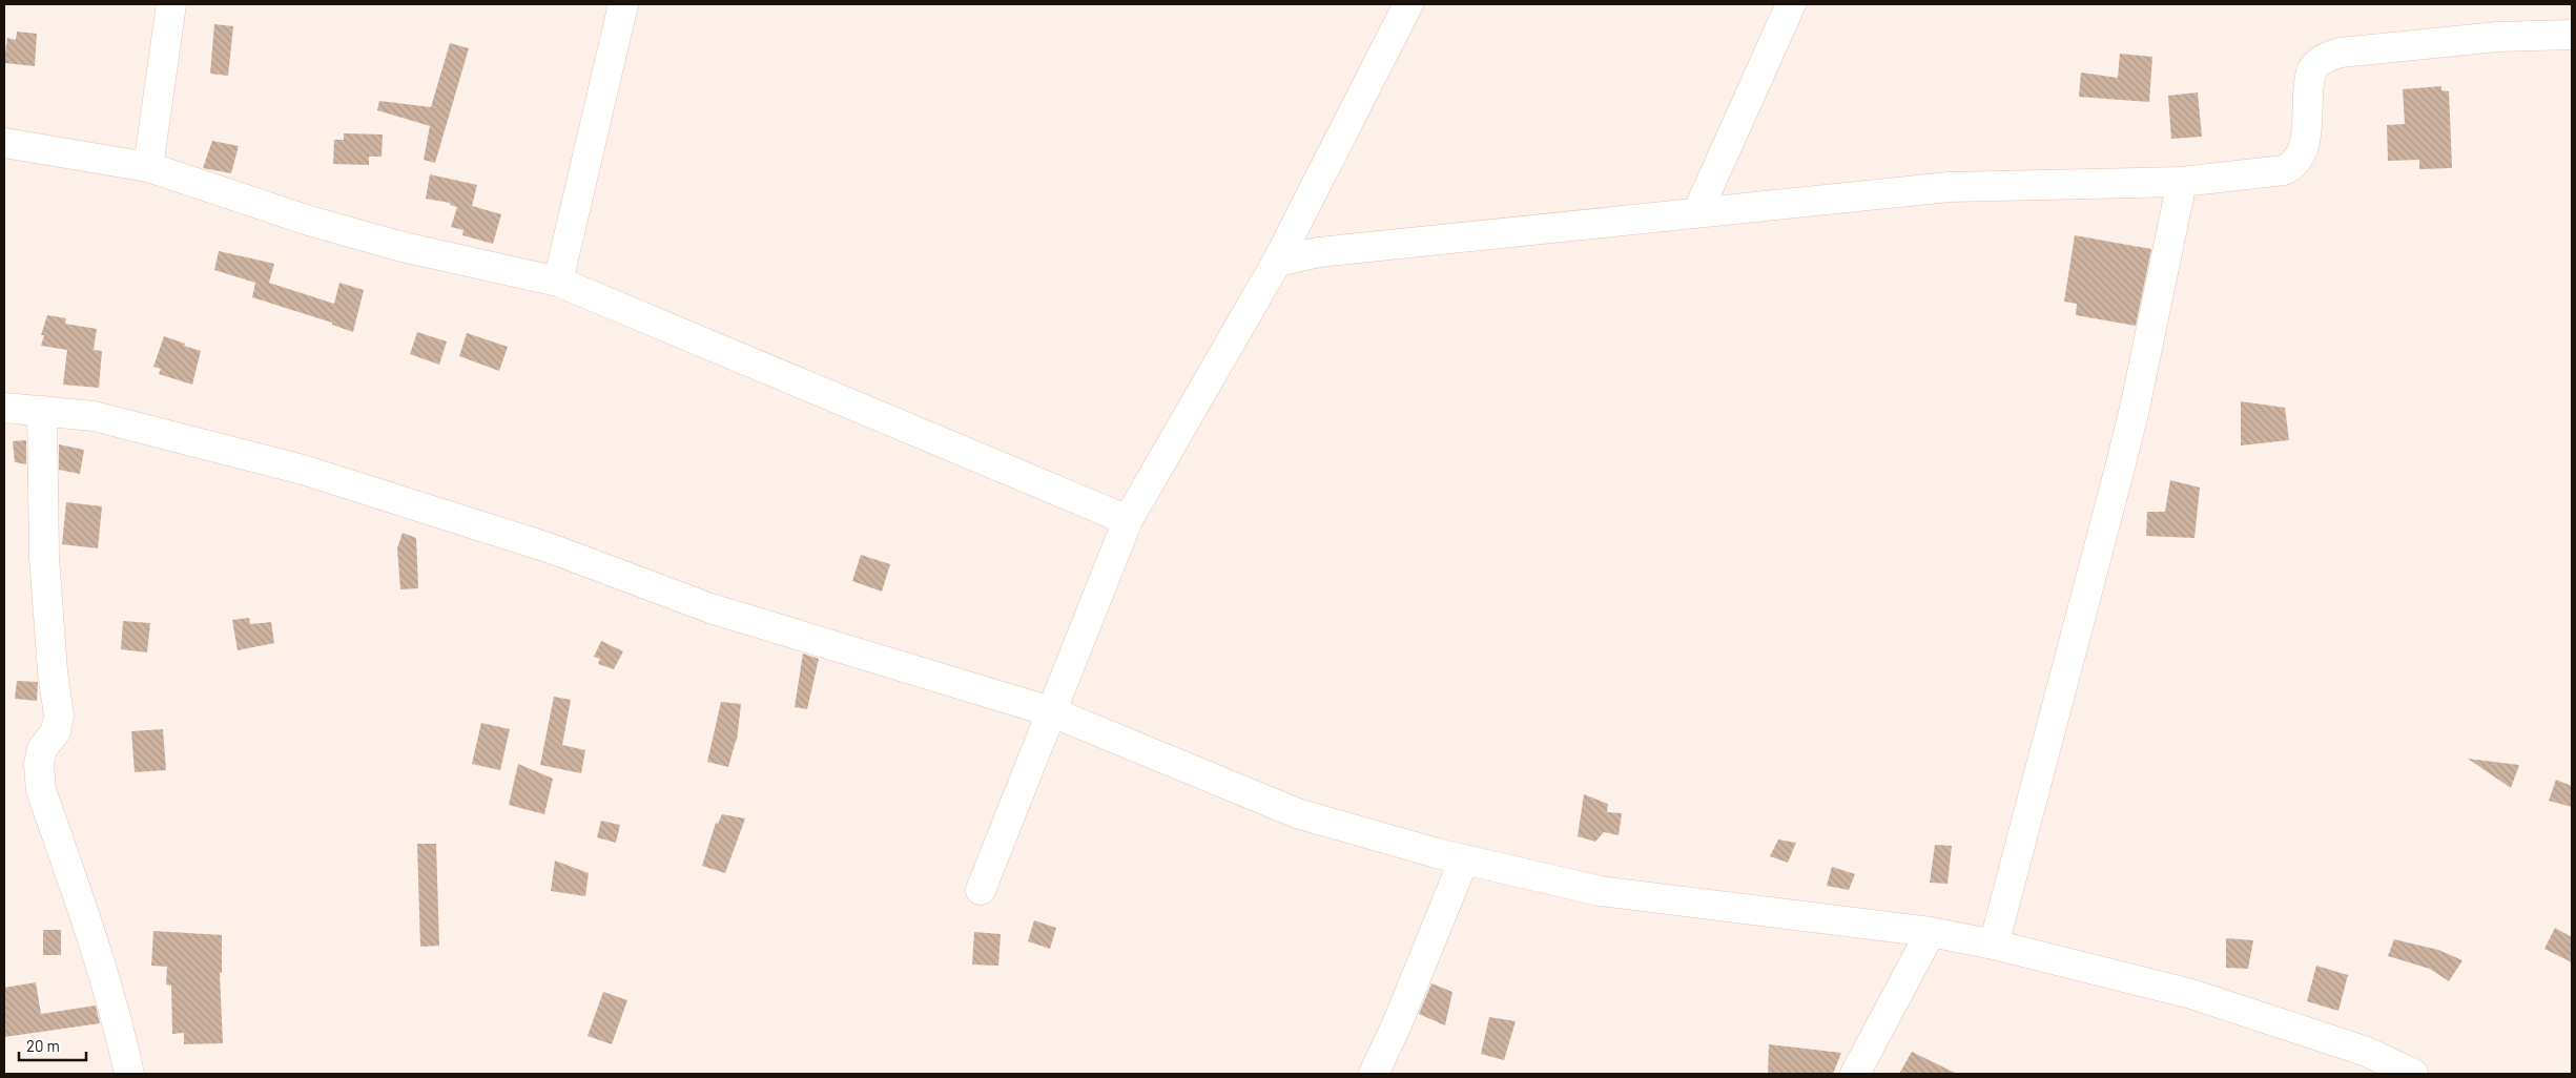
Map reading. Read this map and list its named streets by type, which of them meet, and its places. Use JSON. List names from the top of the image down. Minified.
{"scale_bar":"20 m"}
